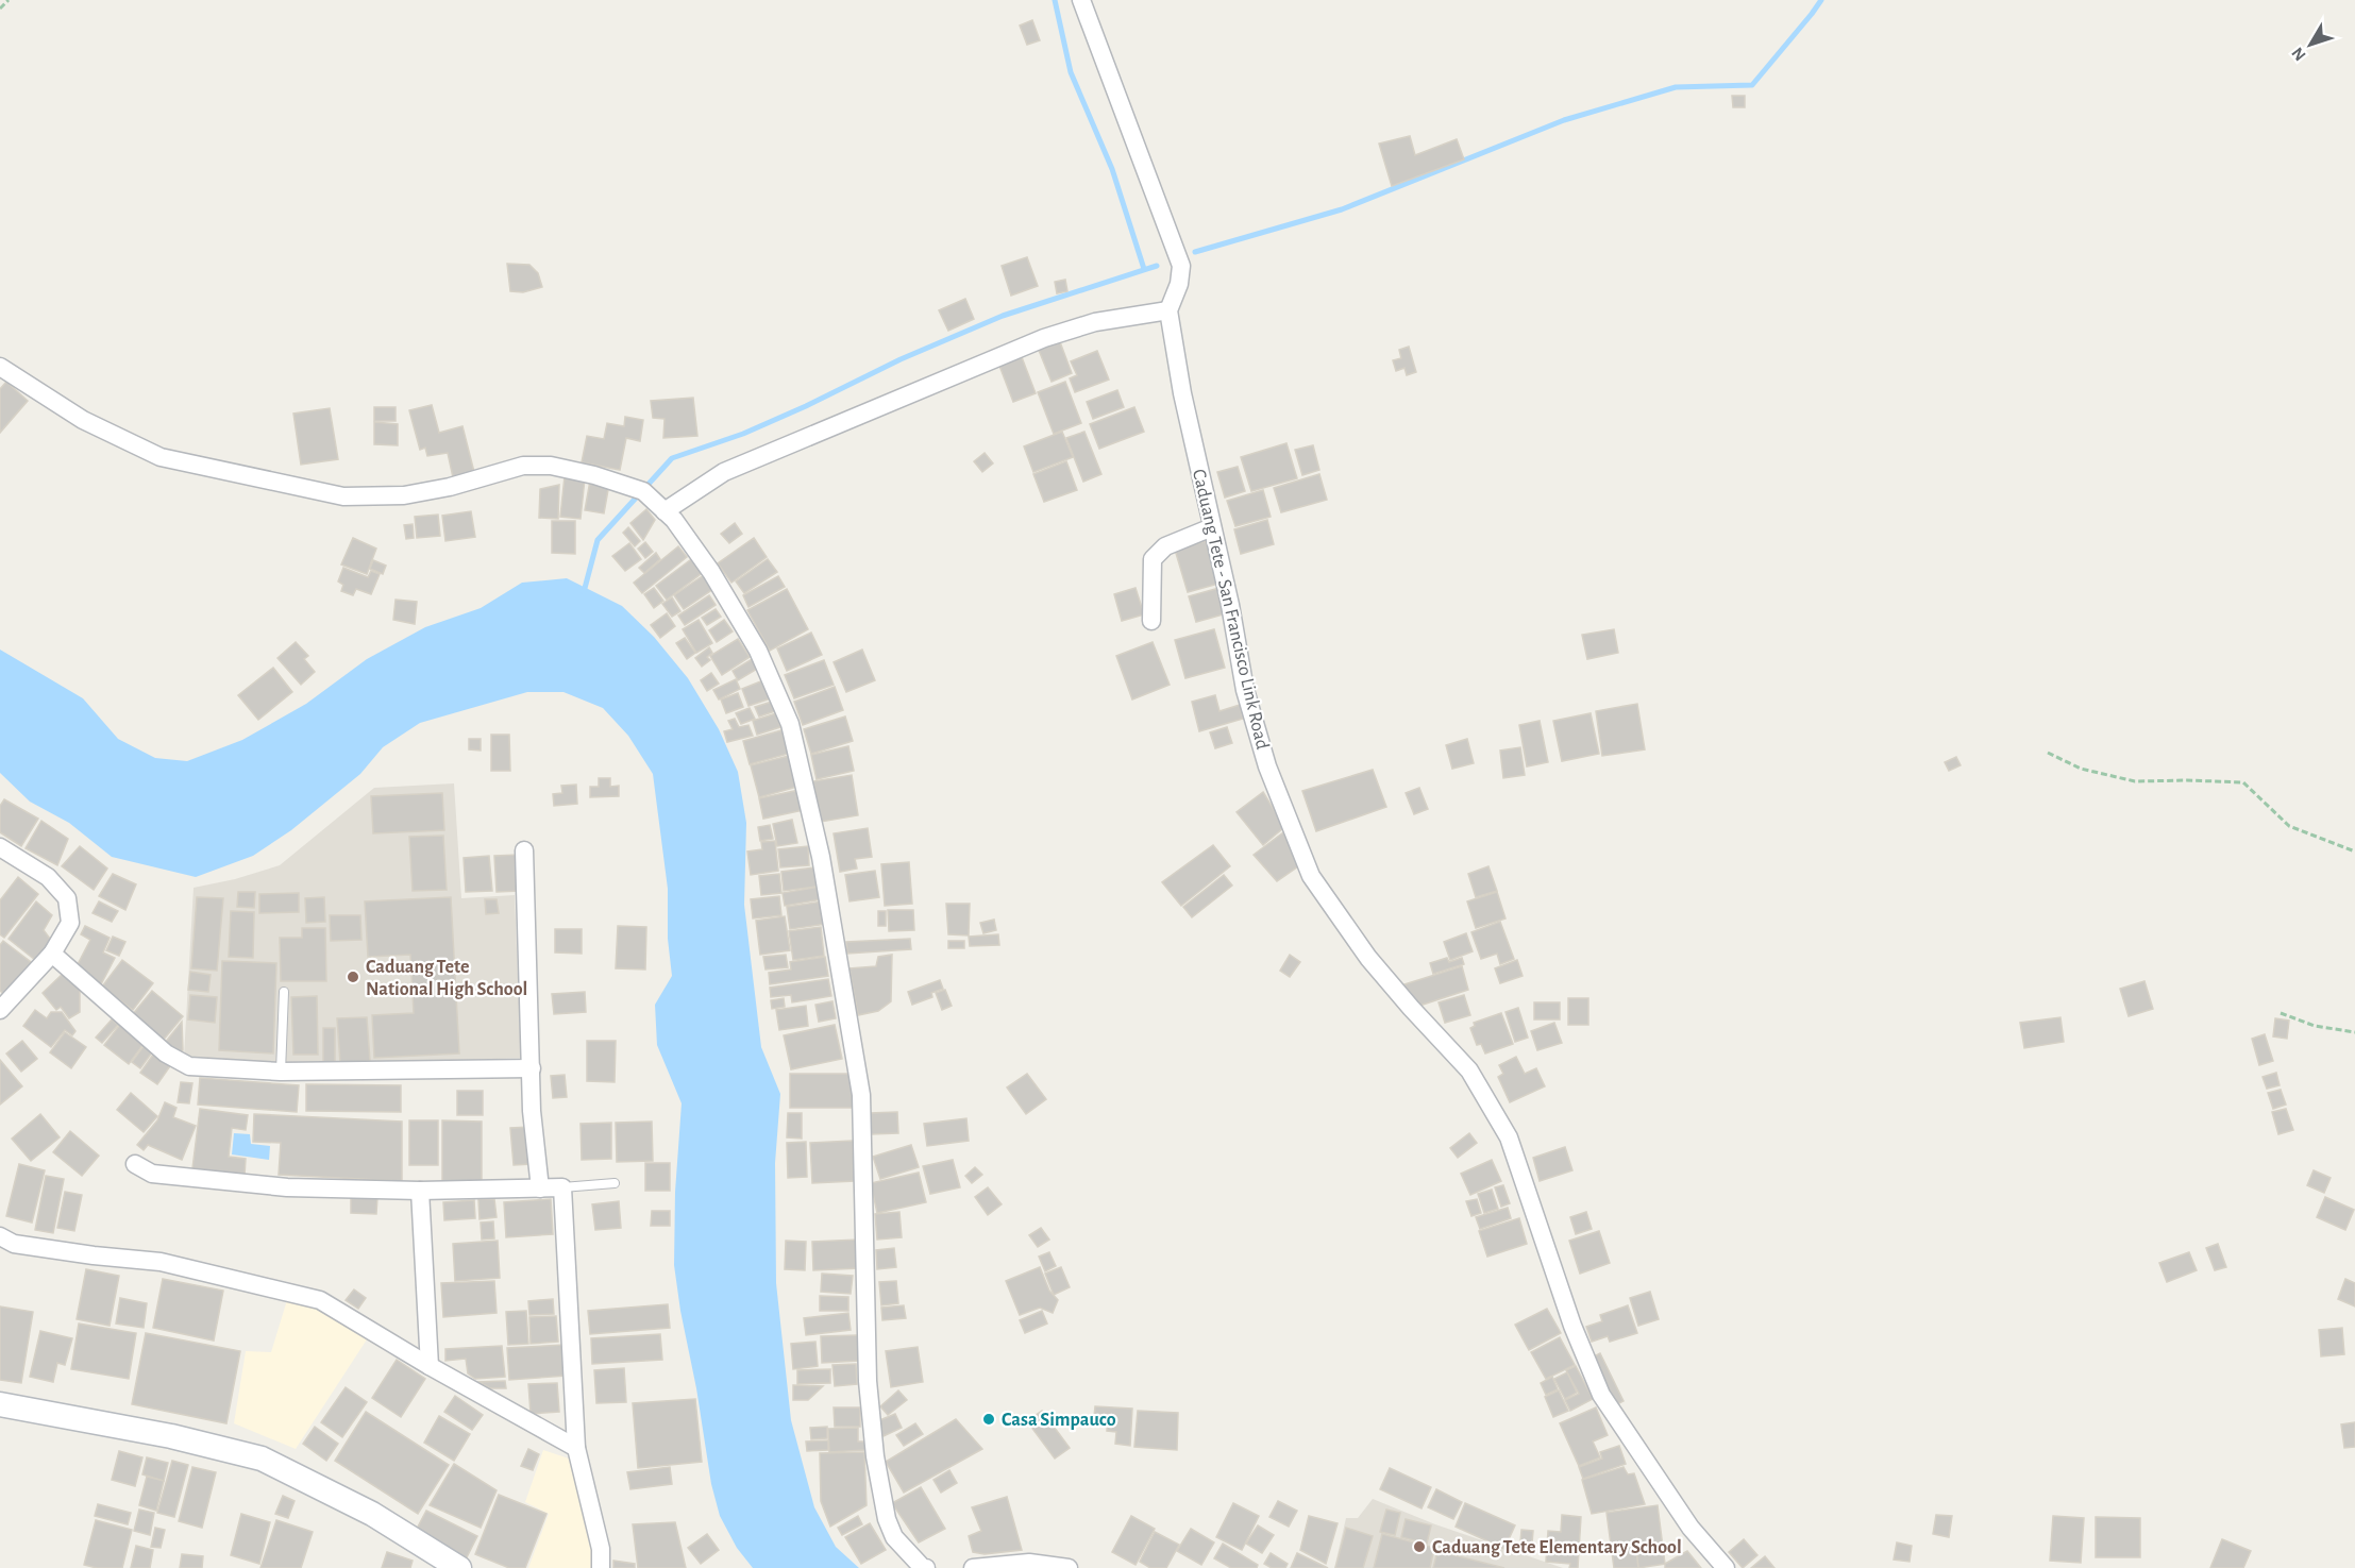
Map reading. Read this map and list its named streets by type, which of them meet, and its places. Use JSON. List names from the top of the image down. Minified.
{"streets":{"street":["Caduang Tete - San Francisco Link Road"]},"places":["Caduang Tete National High School","Casa Simpauco","Caduang Tete Elementary School"],"north":"bottom left"}
